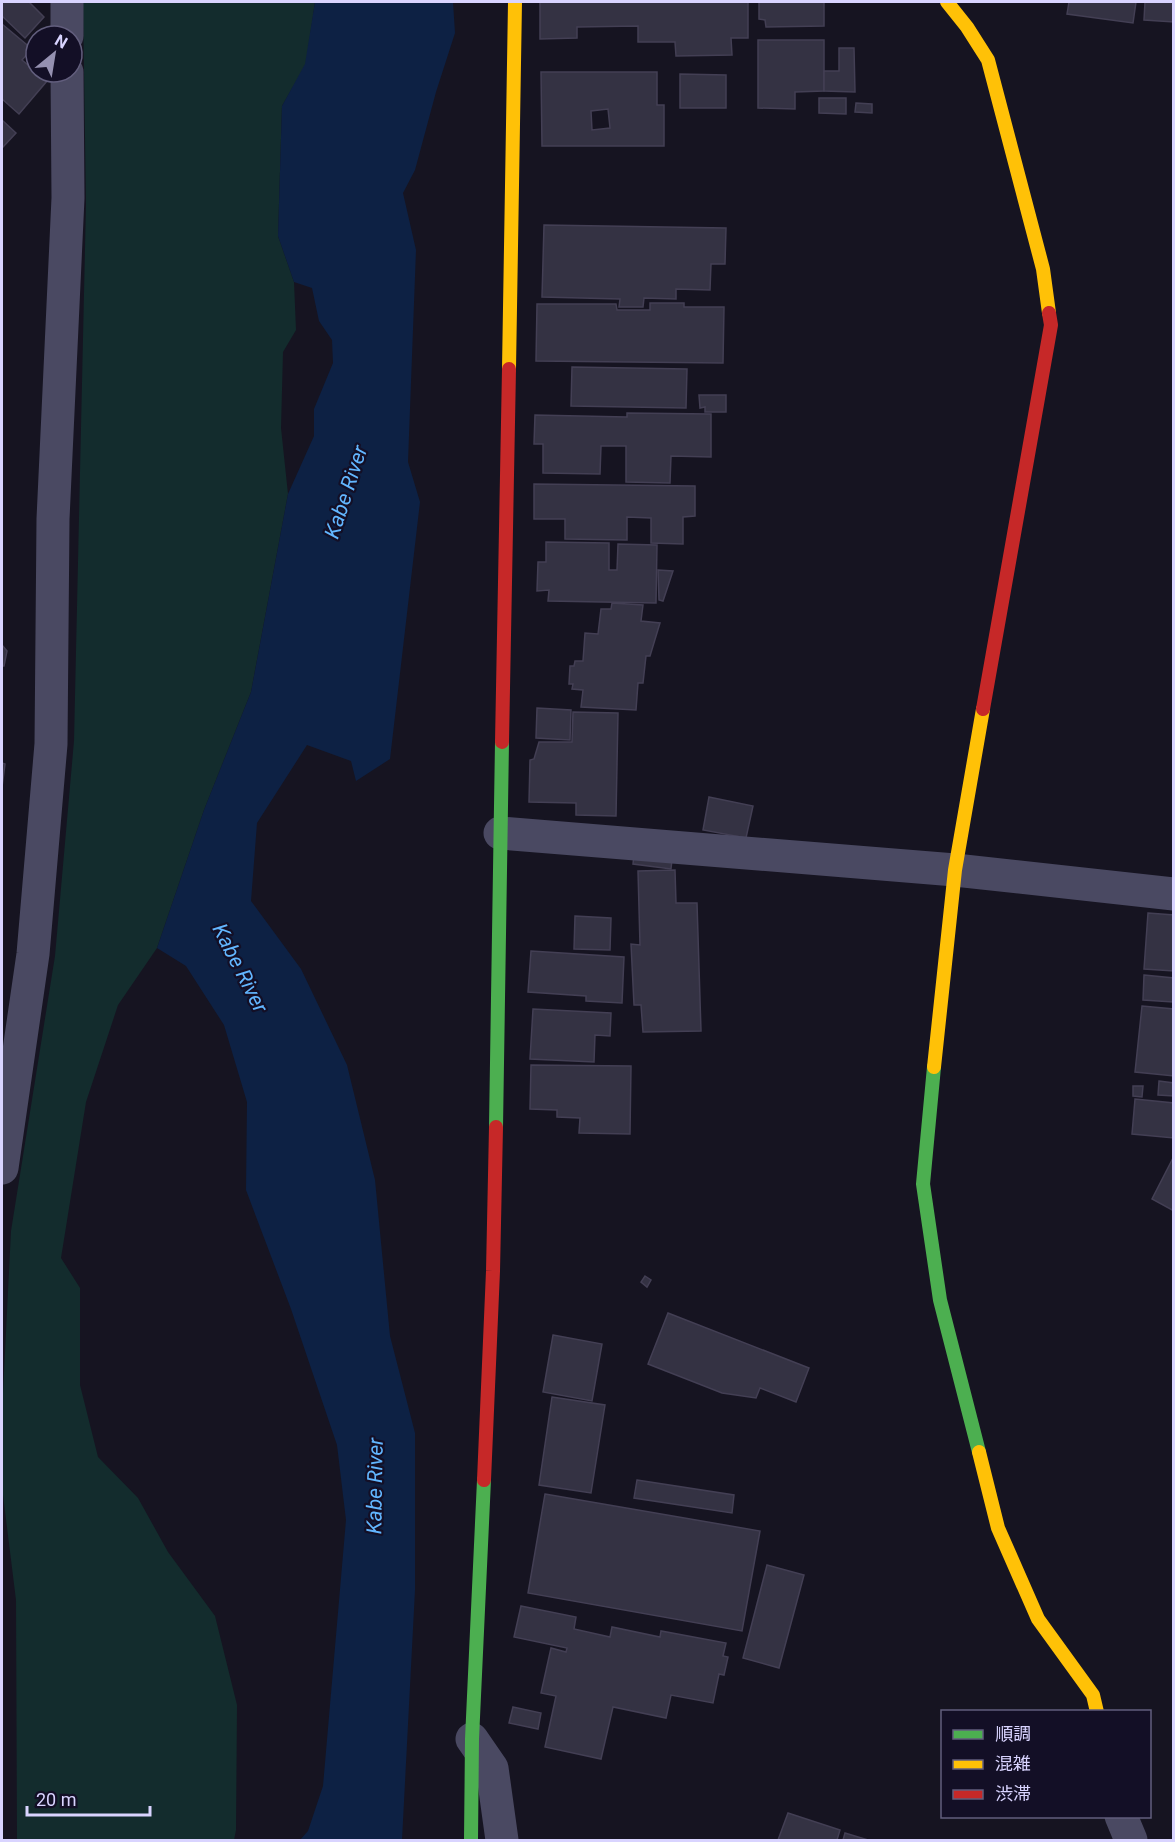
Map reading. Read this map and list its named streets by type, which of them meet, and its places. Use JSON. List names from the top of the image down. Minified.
{"water":["Kabe River"],"legend":["順調","混雑","渋滞"],"scale_bar":"20 m","north":"top right"}
